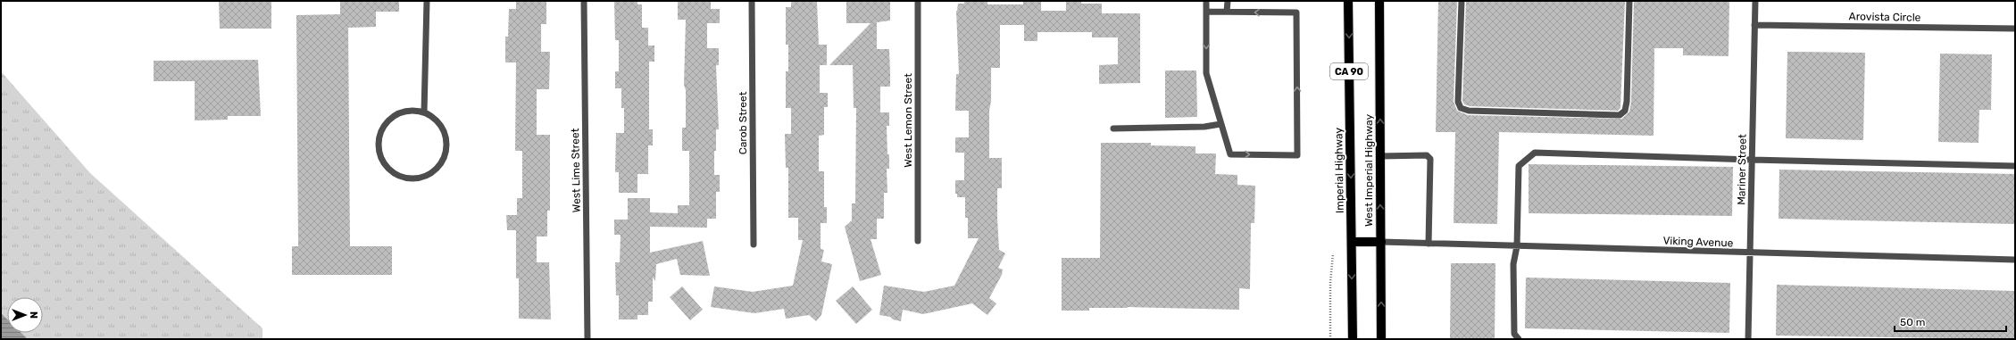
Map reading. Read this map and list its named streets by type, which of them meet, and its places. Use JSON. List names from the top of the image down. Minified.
{"streets":{"main road":["CA 90","Imperial Highway","West Imperial Highway"],"street":["Arovista Circle","West Lemon Street","Carob Street","Mariner Street","West Lime Street","Viking Avenue"]},"crossings":[["Arovista Circle","Mariner Street"],["Mariner Street","Viking Avenue"],["West Imperial Highway","Viking Avenue"]],"one_way":["Imperial Highway","West Imperial Highway"],"scale_bar":"50 m","north":"right"}
